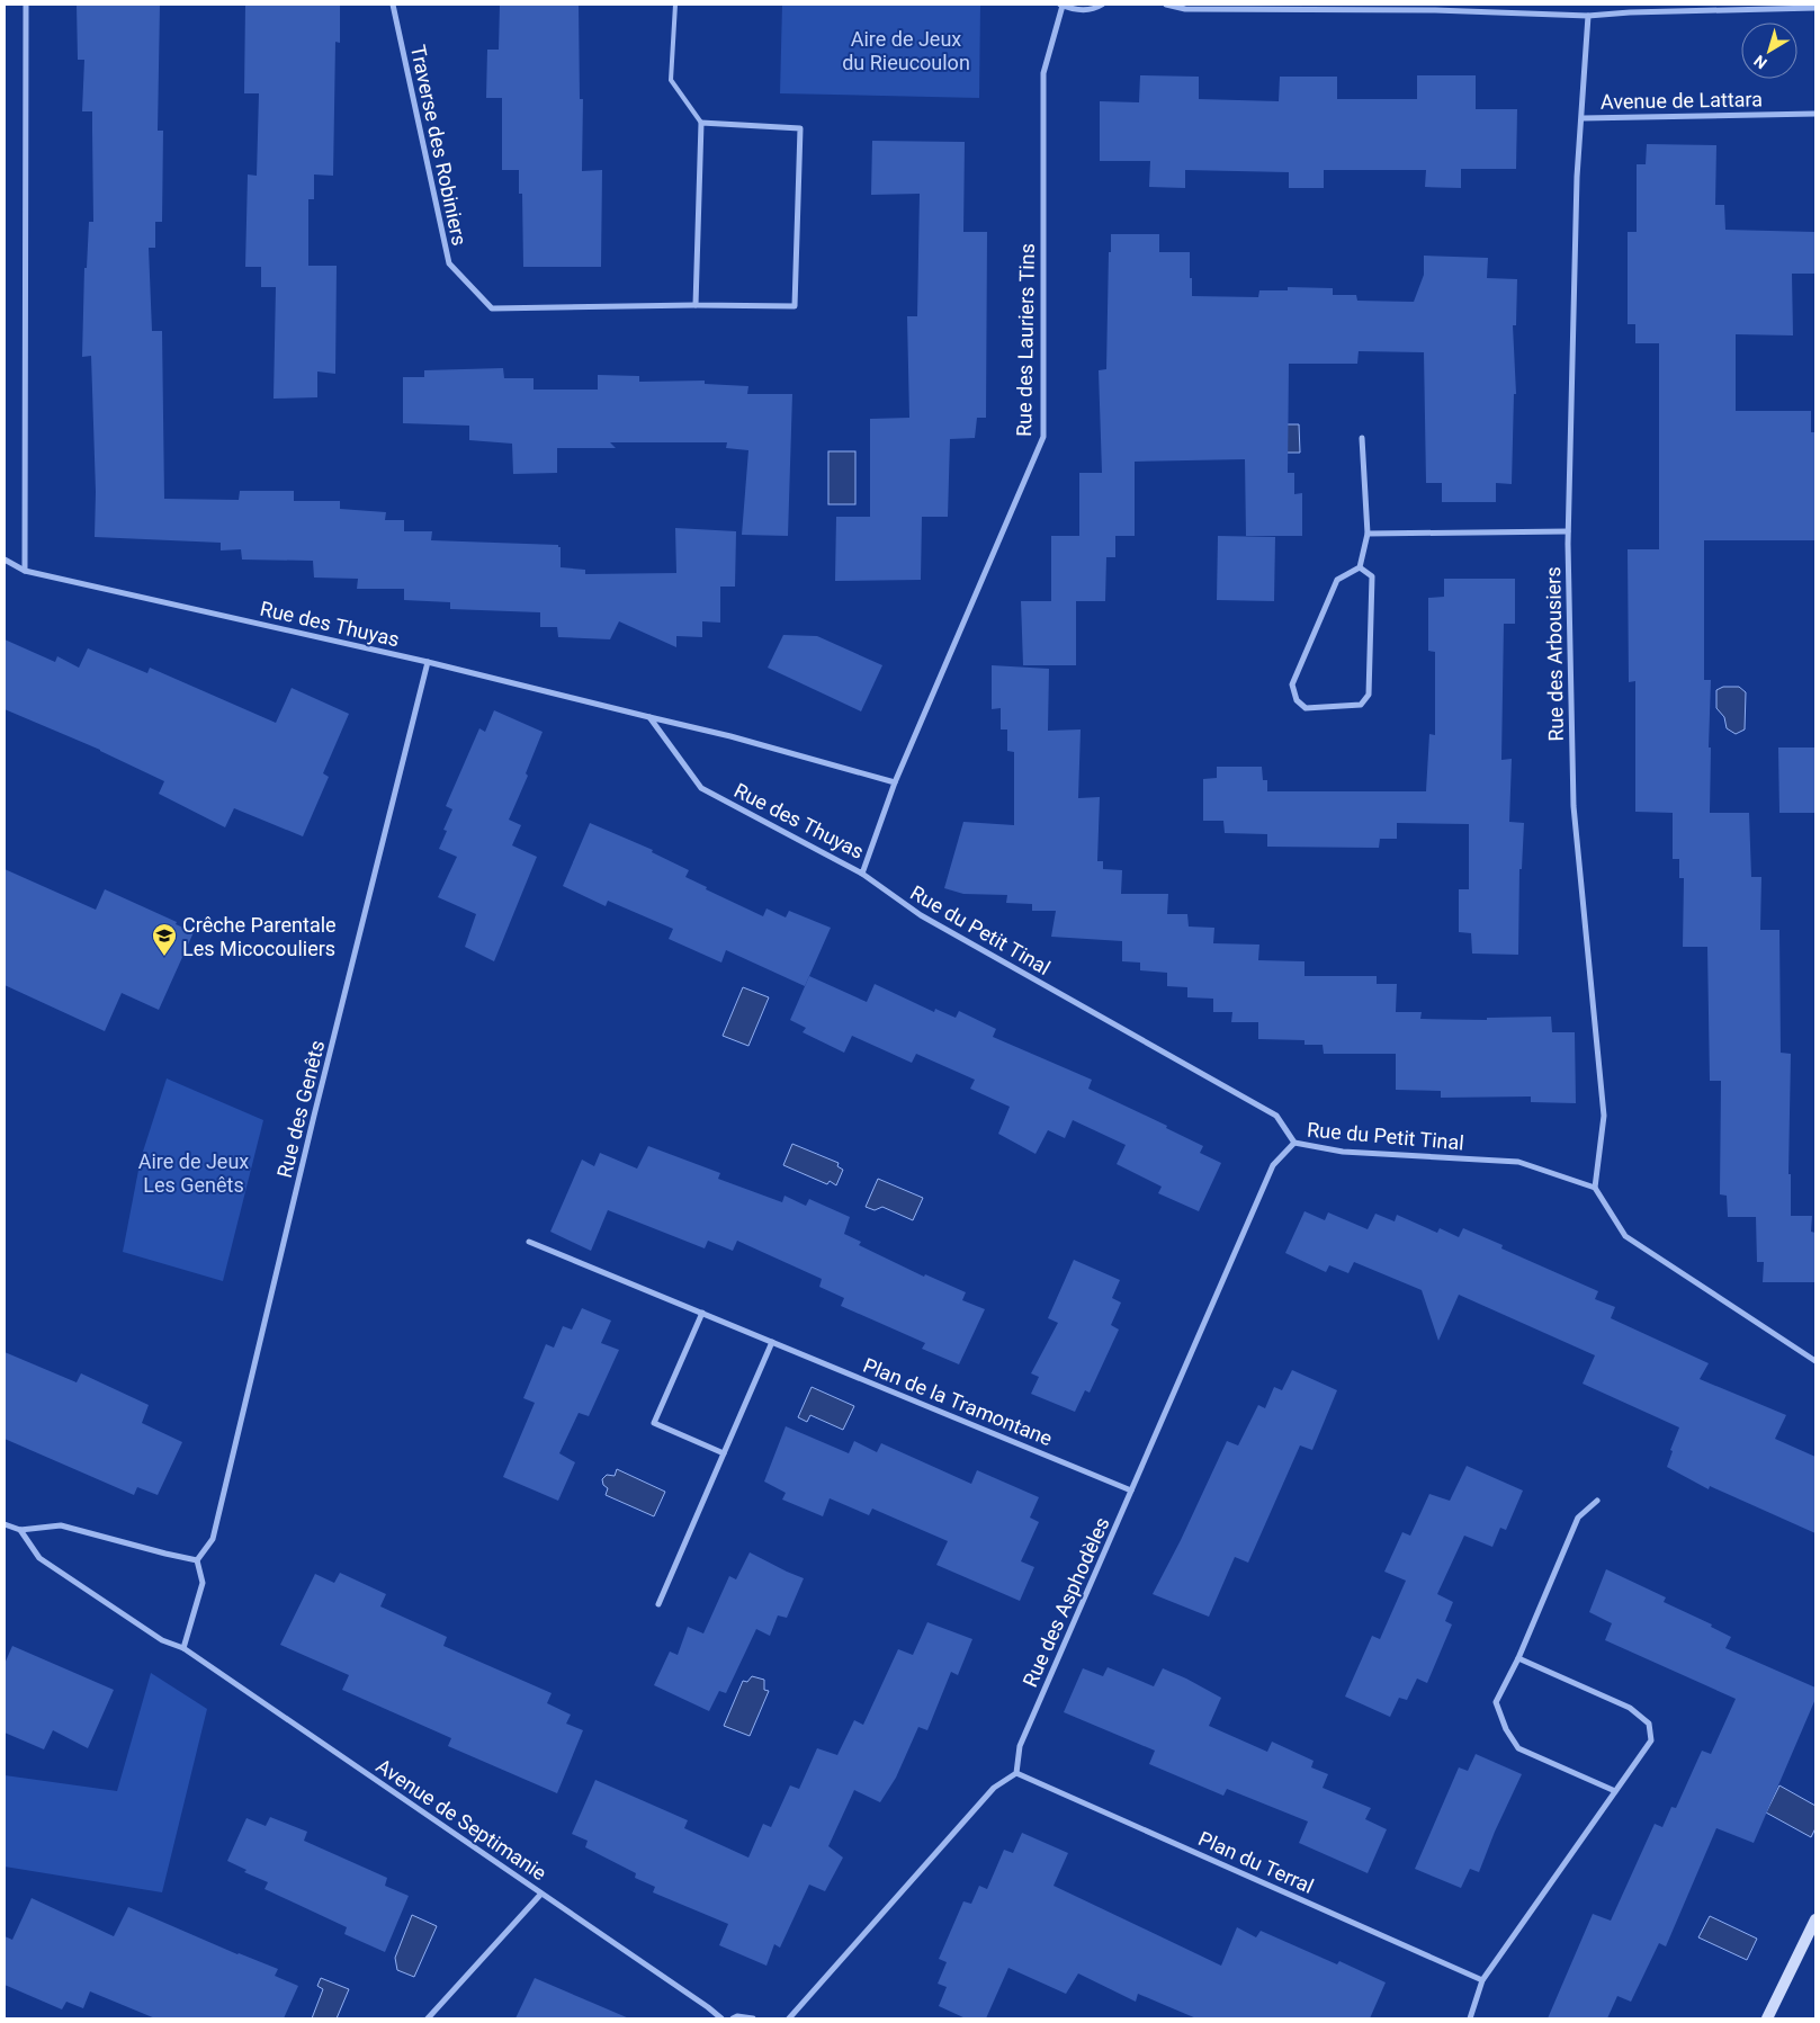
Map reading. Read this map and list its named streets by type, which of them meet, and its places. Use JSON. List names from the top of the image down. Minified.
{"streets":{"street":["Avenue de Lattara","Traverse des Robiniers","Rue des Lauriers Tins","Rue des Thuyas","Rue des Arbousiers","Rue du Petit Tinal","Rue des Genêts","Plan de la Tramontane","Rue des Asphodèles","Avenue de Septimanie","Plan du Terral"]},"crossings":[["Avenue de Lattara","Rue des Arbousiers"],["Rue des Lauriers Tins","Rue des Thuyas"],["Rue des Thuyas","Rue du Petit Tinal"],["Rue des Thuyas","Rue des Genêts"],["Rue des Arbousiers","Rue du Petit Tinal"],["Rue du Petit Tinal","Rue des Asphodèles"],["Plan de la Tramontane","Rue des Asphodèles"],["Rue des Asphodèles","Plan du Terral"]],"parks":["Aire de Jeux du Rieucoulon","Aire de Jeux Les Genêts"],"places":{"school or university":["Crêche Parentale Les Micocouliers"]},"north":"bottom left"}
